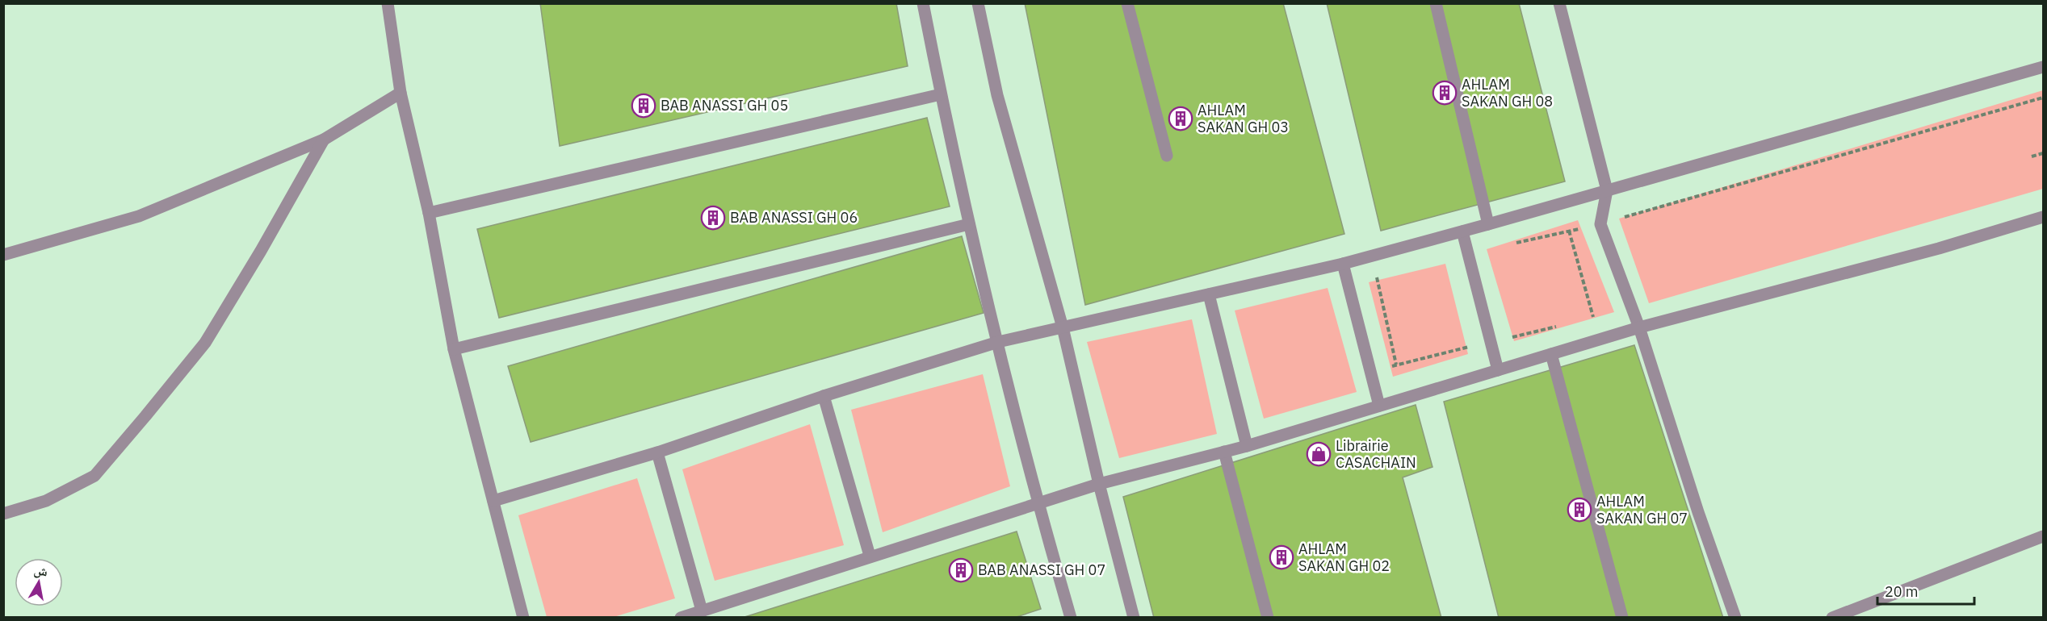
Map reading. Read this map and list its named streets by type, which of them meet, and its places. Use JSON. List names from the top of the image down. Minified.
{"places":{"building":["AHLAM SAKAN GH 08","BAB ANASSI GH 05","AHLAM SAKAN GH 03","BAB ANASSI GH 06","AHLAM SAKAN GH 07","AHLAM SAKAN GH 02","BAB ANASSI GH 07"],"shop":["Librairie CASACHAIN"]},"scale_bar":"20 m","north":"top"}
